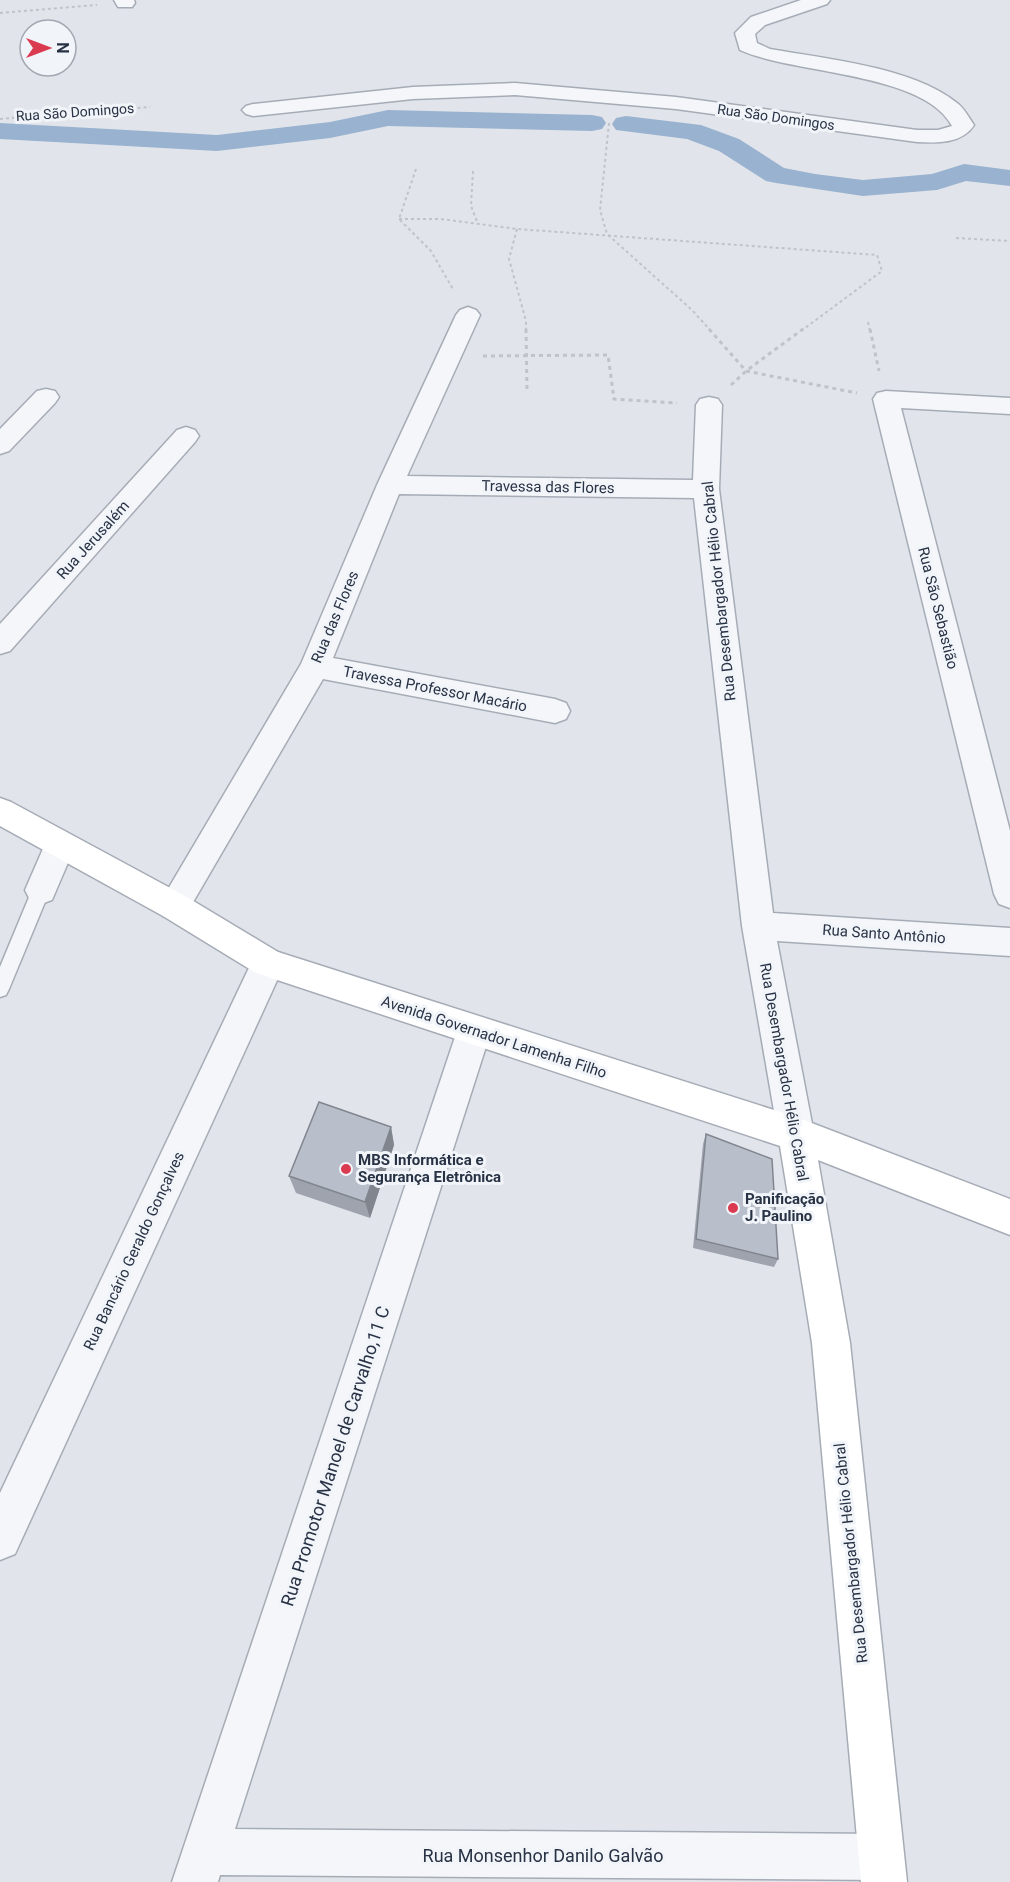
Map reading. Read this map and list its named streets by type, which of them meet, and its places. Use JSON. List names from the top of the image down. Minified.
{"streets":{"street":["Rua São Domingos","Travessa das Flores","Rua Jerusalém","Rua Desembargador Hélio Cabral","Rua São Sebastião","Rua das Flores","Travessa Professor Macário","Rua Santo Antônio","Avenida Governador Lamenha Filho","Rua Bancário Geraldo Gonçalves","Rua Promotor Manoel de Carvalho,11 C","Rua Monsenhor Danilo Galvão"]},"crossings":[["Travessa das Flores","Rua Desembargador Hélio Cabral"],["Travessa das Flores","Rua das Flores"],["Rua Desembargador Hélio Cabral","Rua Santo Antônio"],["Rua Desembargador Hélio Cabral","Avenida Governador Lamenha Filho"],["Rua Desembargador Hélio Cabral","Rua Monsenhor Danilo Galvão"],["Rua das Flores","Travessa Professor Macário"],["Rua das Flores","Avenida Governador Lamenha Filho"],["Avenida Governador Lamenha Filho","Rua Bancário Geraldo Gonçalves"],["Avenida Governador Lamenha Filho","Rua Promotor Manoel de Carvalho,11 C"],["Rua Promotor Manoel de Carvalho,11 C","Rua Monsenhor Danilo Galvão"]],"places":["MBS Informática e Segurança Eletrônica","Panificação J. Paulino"],"north":"right"}
